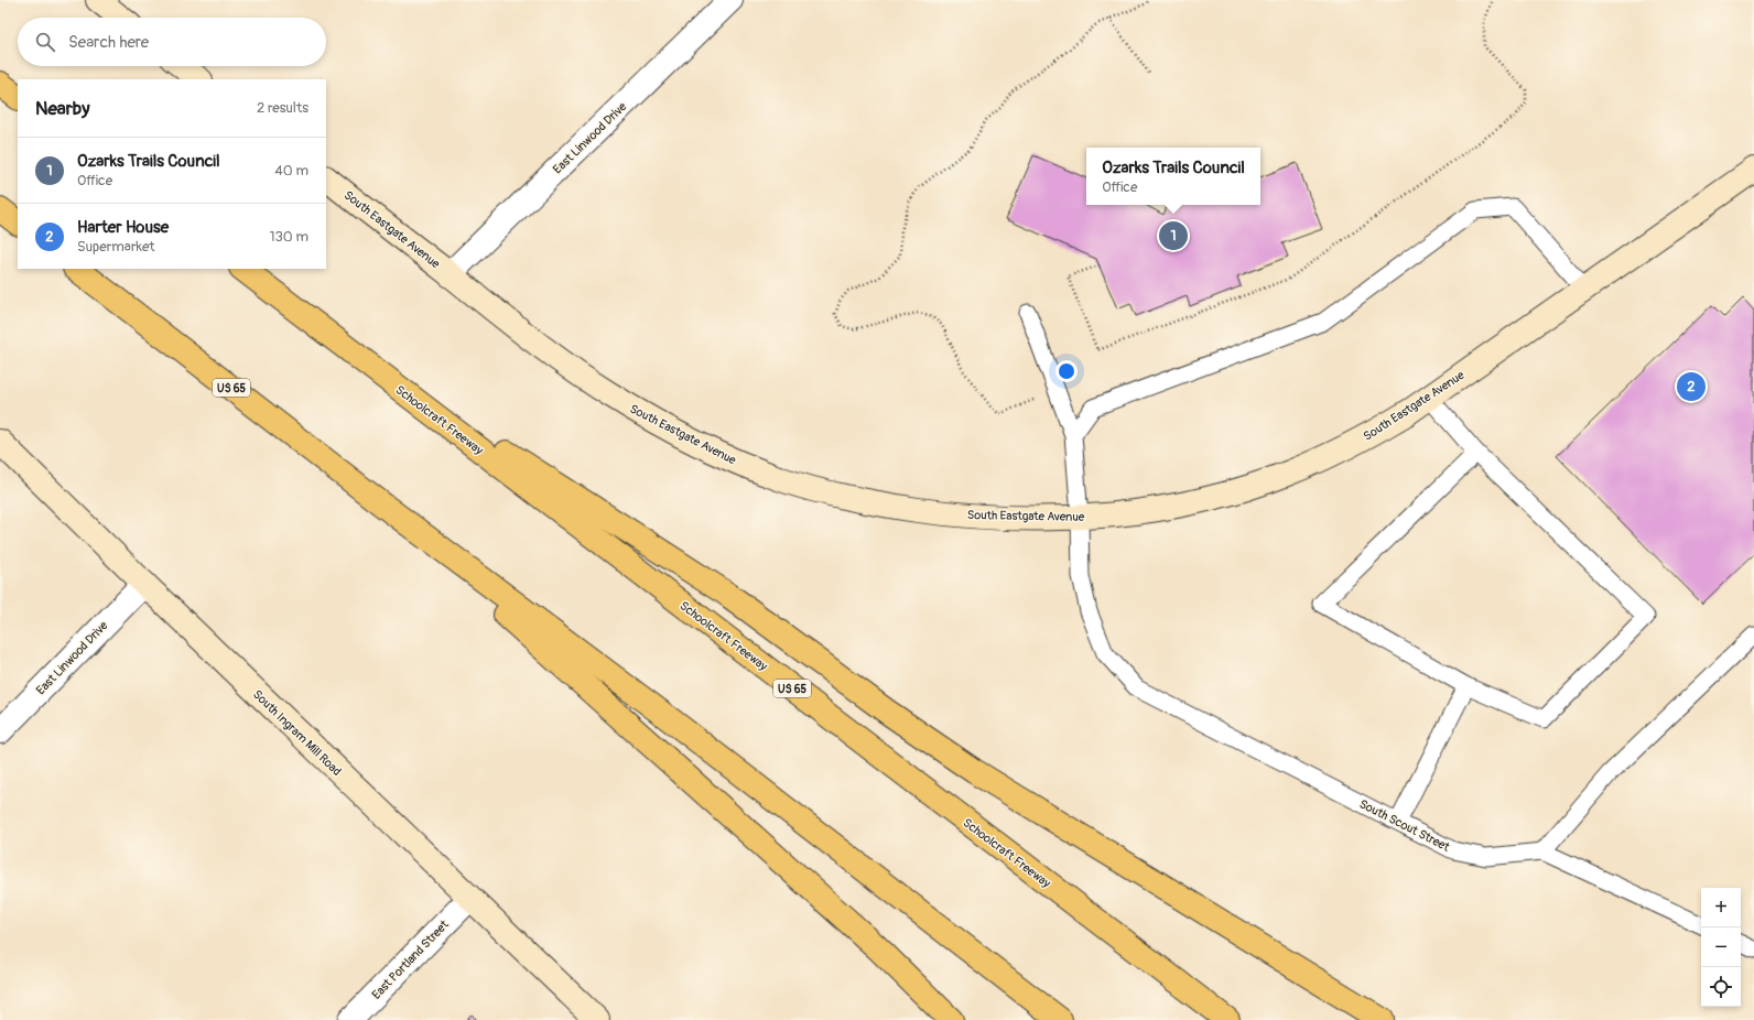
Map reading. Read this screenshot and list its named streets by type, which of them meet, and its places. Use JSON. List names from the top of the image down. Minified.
{"streets":{"highway":["US 65","Schoolcraft Freeway"],"street":["East Linwood Drive","South Eastgate Avenue","South Ingram Mill Road","East Portland Street"],"lane":["South Scout Street"]},"crossings":[["East Linwood Drive","South Eastgate Avenue"],["East Linwood Drive","South Ingram Mill Road"],["South Eastgate Avenue","South Scout Street"],["South Ingram Mill Road","East Portland Street"]],"page":{"search":"Search here","heading":["Nearby","2 results"],"list":[{"mark":"1","name":"Ozarks Trails Council","note":"Office","value":"40 m"},{"mark":"2","name":"Harter House","note":"Supermarket","value":"130 m"}],"popup":["Ozarks Trails Council","Office"],"pins":["1","2"],"map_buttons":["+","−"]}}
